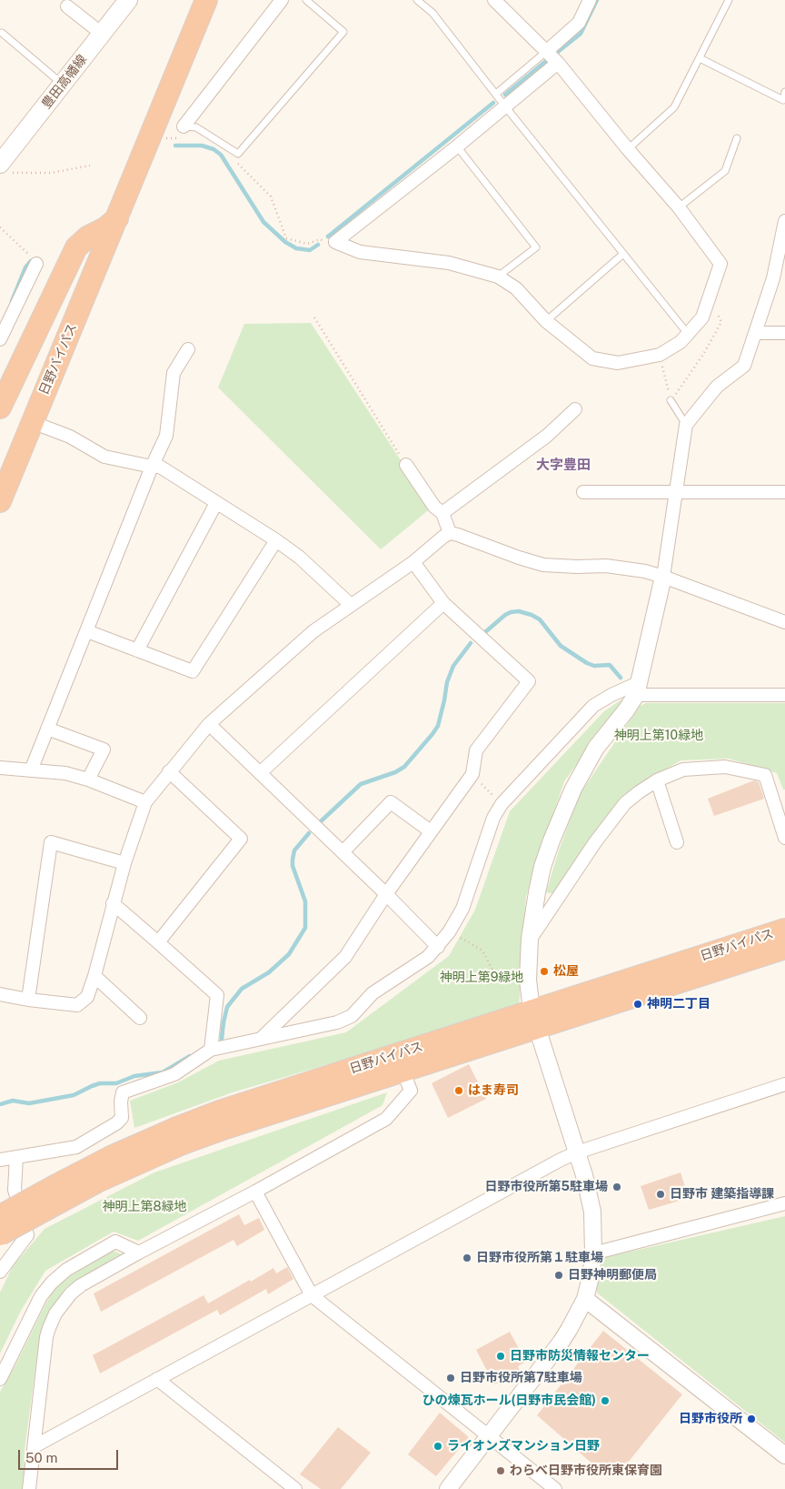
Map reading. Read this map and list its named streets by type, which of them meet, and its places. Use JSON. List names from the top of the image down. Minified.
{"streets":{"highway":["日野バイパス"],"main road":["豊田高幡線"]},"districts":["大字豊田"],"parks":["神明上第10緑地","神明上第9緑地","神明上第8緑地"],"places":["松屋","神明二丁目","はま寿司","日野市役所第5駐車場","日野市 建築指導課","日野市役所第１駐車場","日野神明郵便局","日野市防災情報センター","日野市役所第7駐車場","ひの煉瓦ホール(日野市民会館)","日野市役所","ライオンズマンション日野","わらべ日野市役所東保育園"],"scale_bar":"50 m"}
